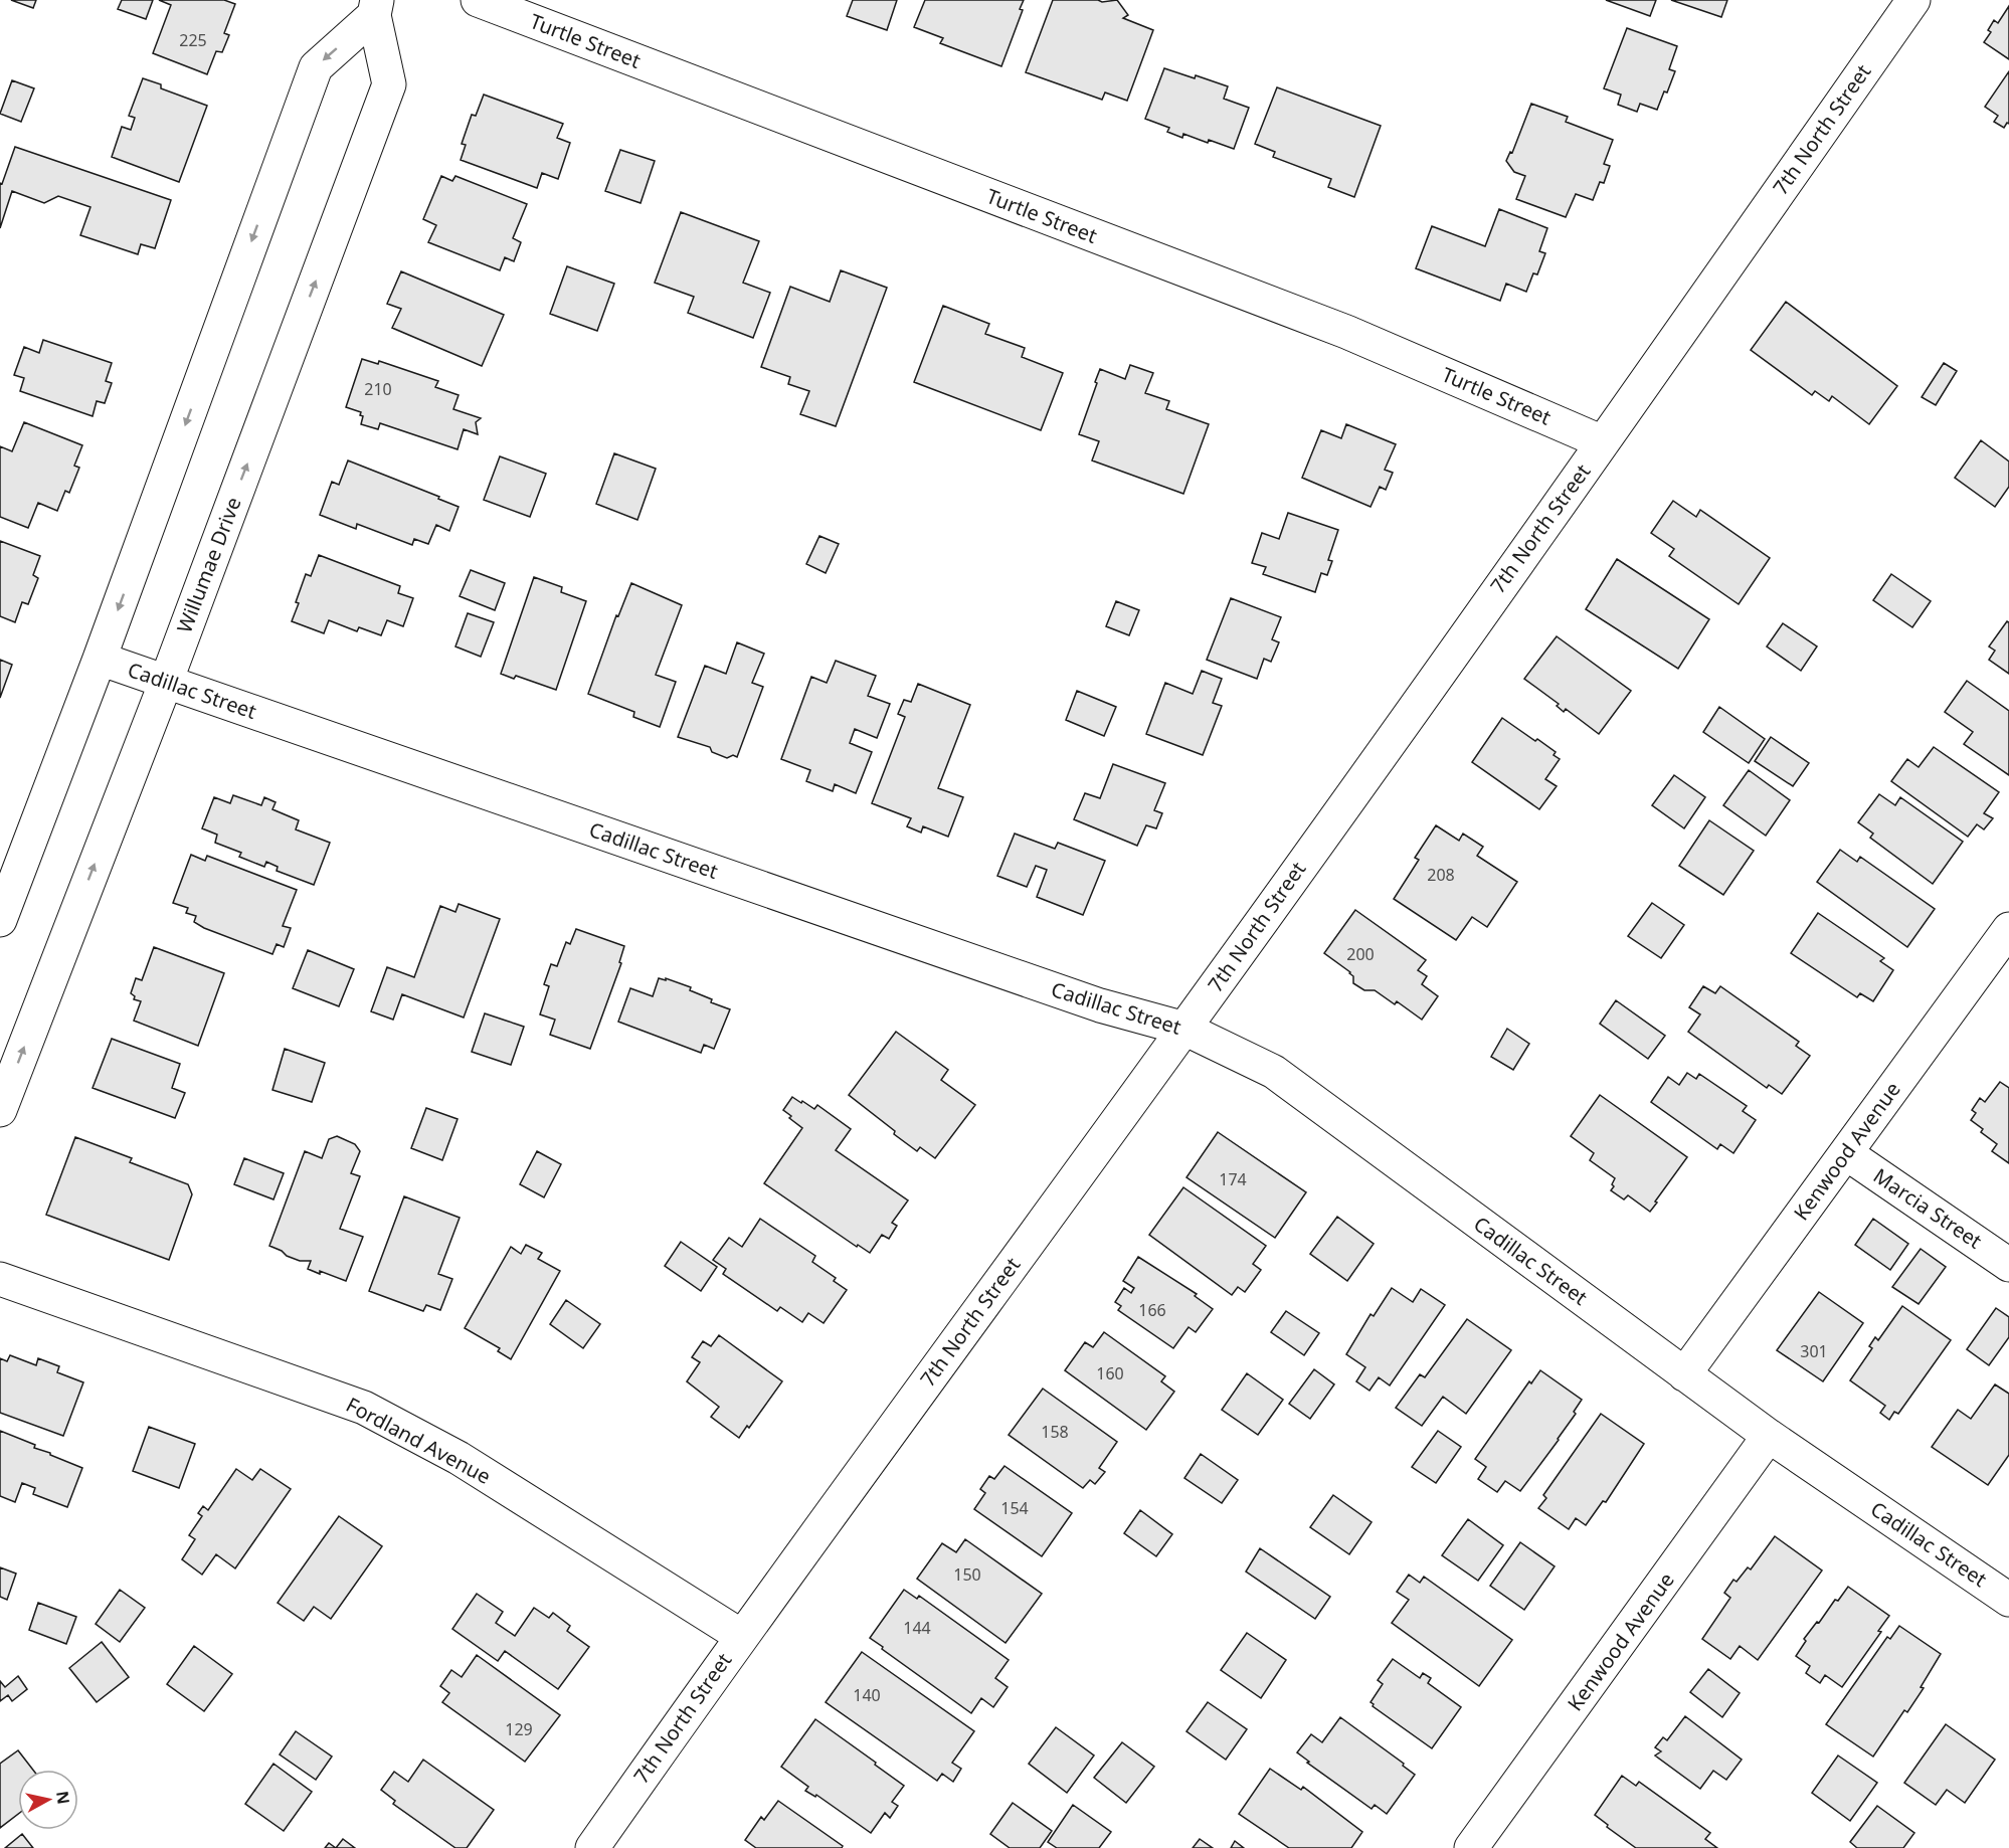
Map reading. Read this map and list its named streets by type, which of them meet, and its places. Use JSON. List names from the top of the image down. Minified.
{"streets":{"street":["Turtle Street","7th North Street","Willumae Drive","Cadillac Street","Kenwood Avenue","Marcia Street","Fordland Avenue"]},"crossings":[["Turtle Street","7th North Street"],["7th North Street","Cadillac Street"],["7th North Street","Fordland Avenue"],["Willumae Drive","Cadillac Street"],["Cadillac Street","Kenwood Avenue"],["Kenwood Avenue","Marcia Street"]],"house_numbers":["225","210","208","200","174","166","301","160","158","154","150","144","140","129"],"north":"right"}
